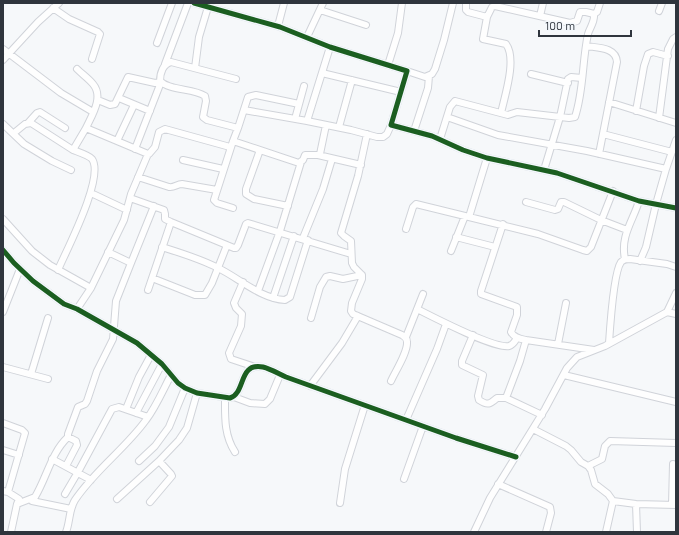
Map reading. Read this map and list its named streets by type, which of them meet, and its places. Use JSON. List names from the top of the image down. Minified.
{"scale_bar":"100 m"}
